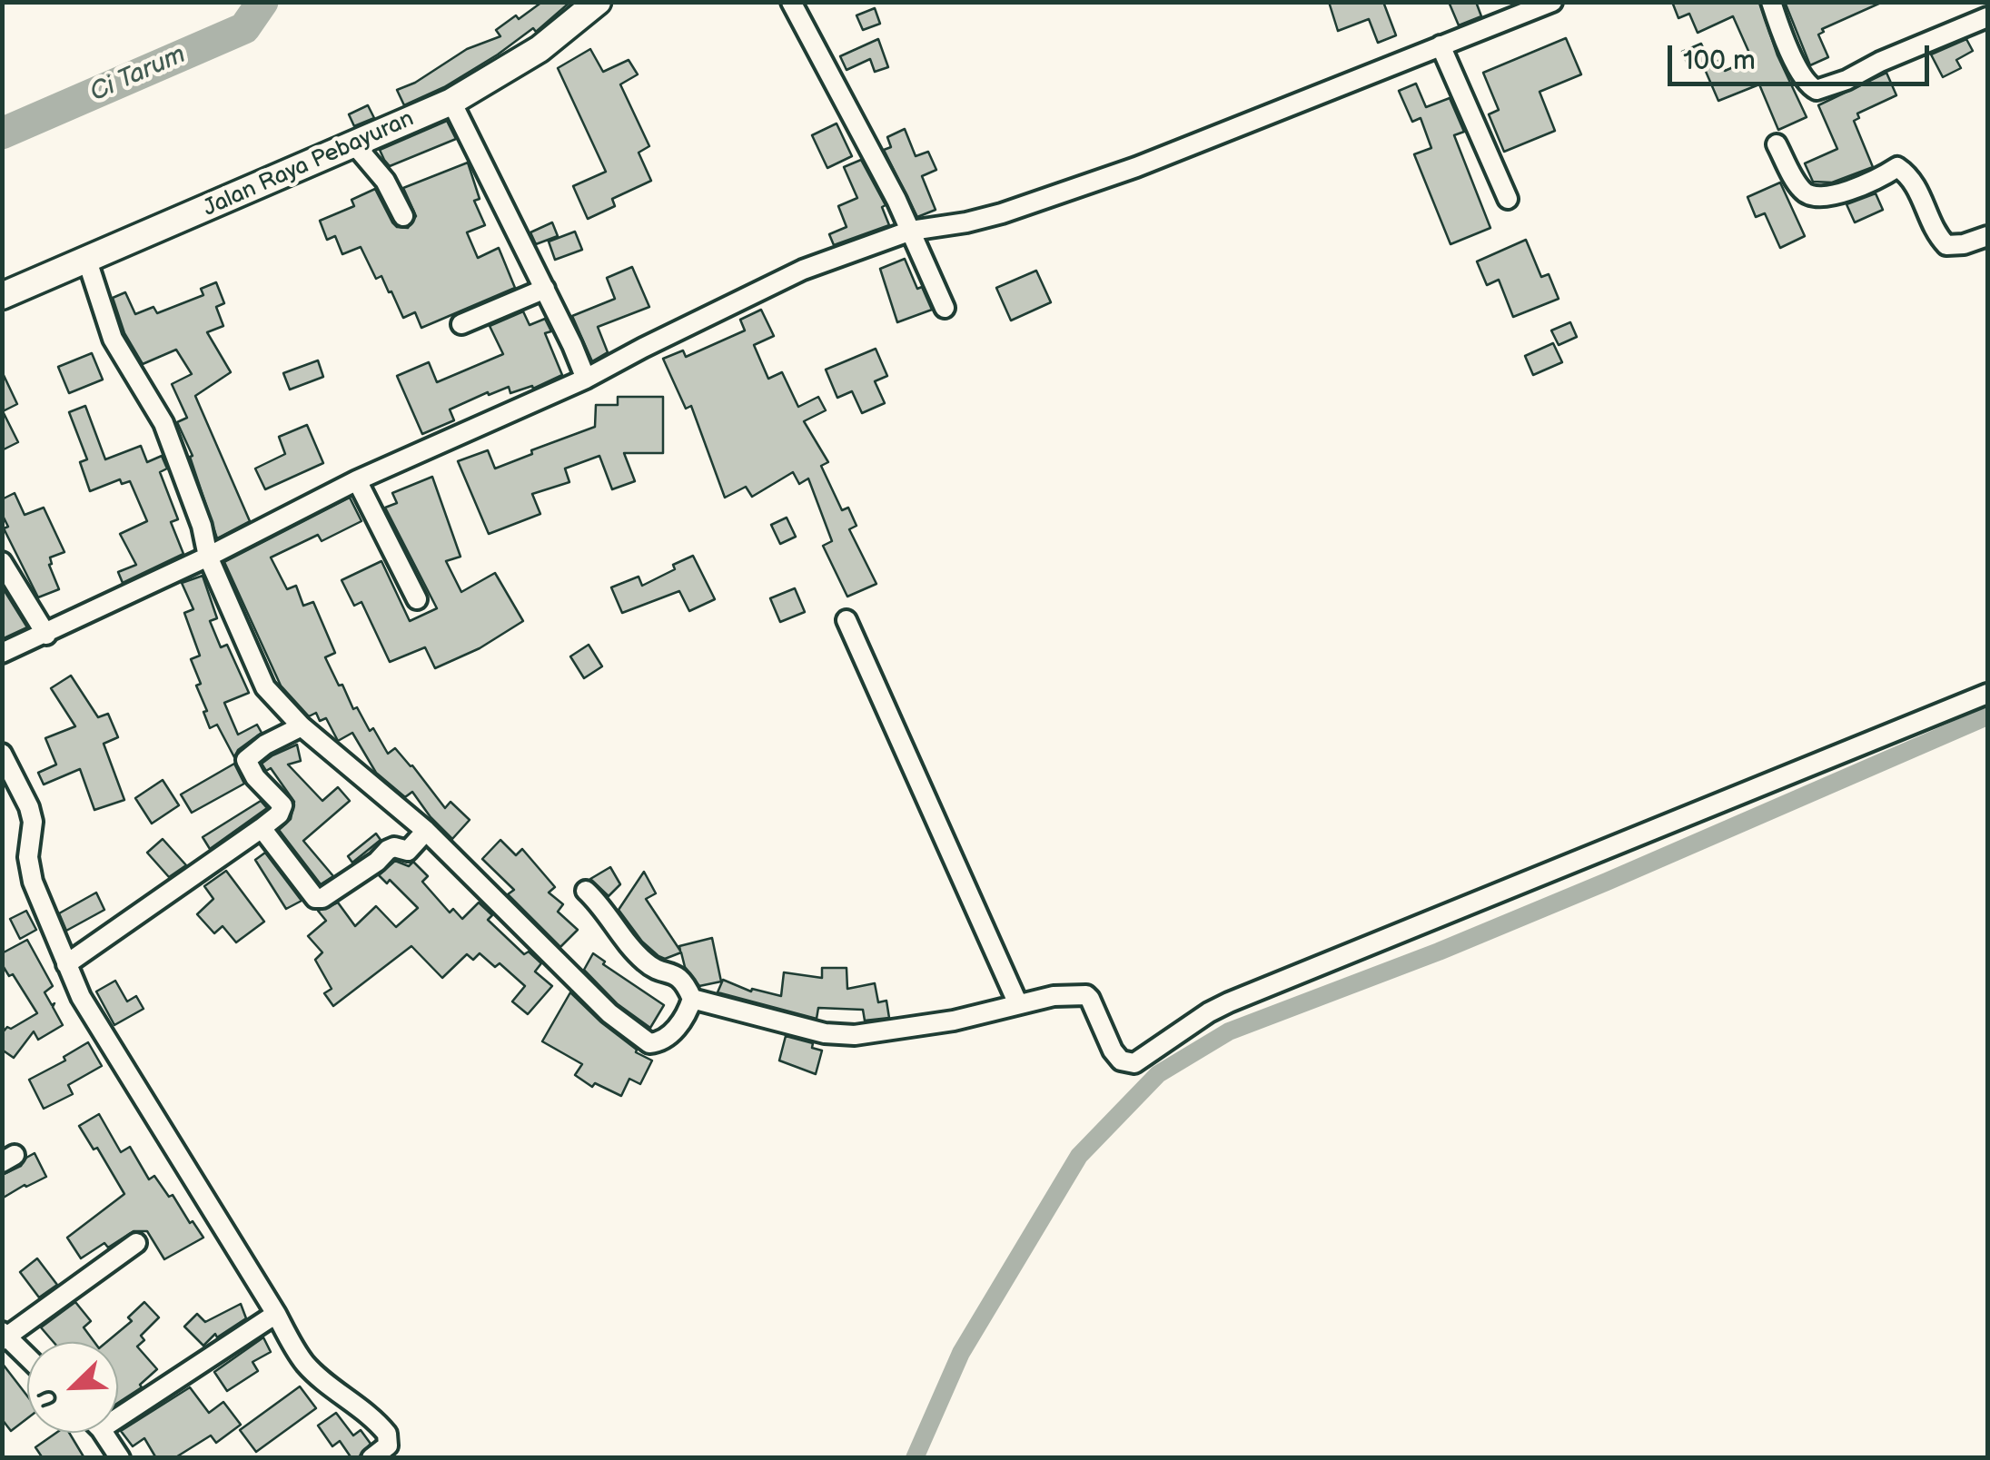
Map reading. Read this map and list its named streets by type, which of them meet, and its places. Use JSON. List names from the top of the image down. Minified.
{"streets":{"main road":["Jalan Raya Pebayuran"]},"water":["Ci Tarum"],"scale_bar":"100 m","north":"bottom left"}
